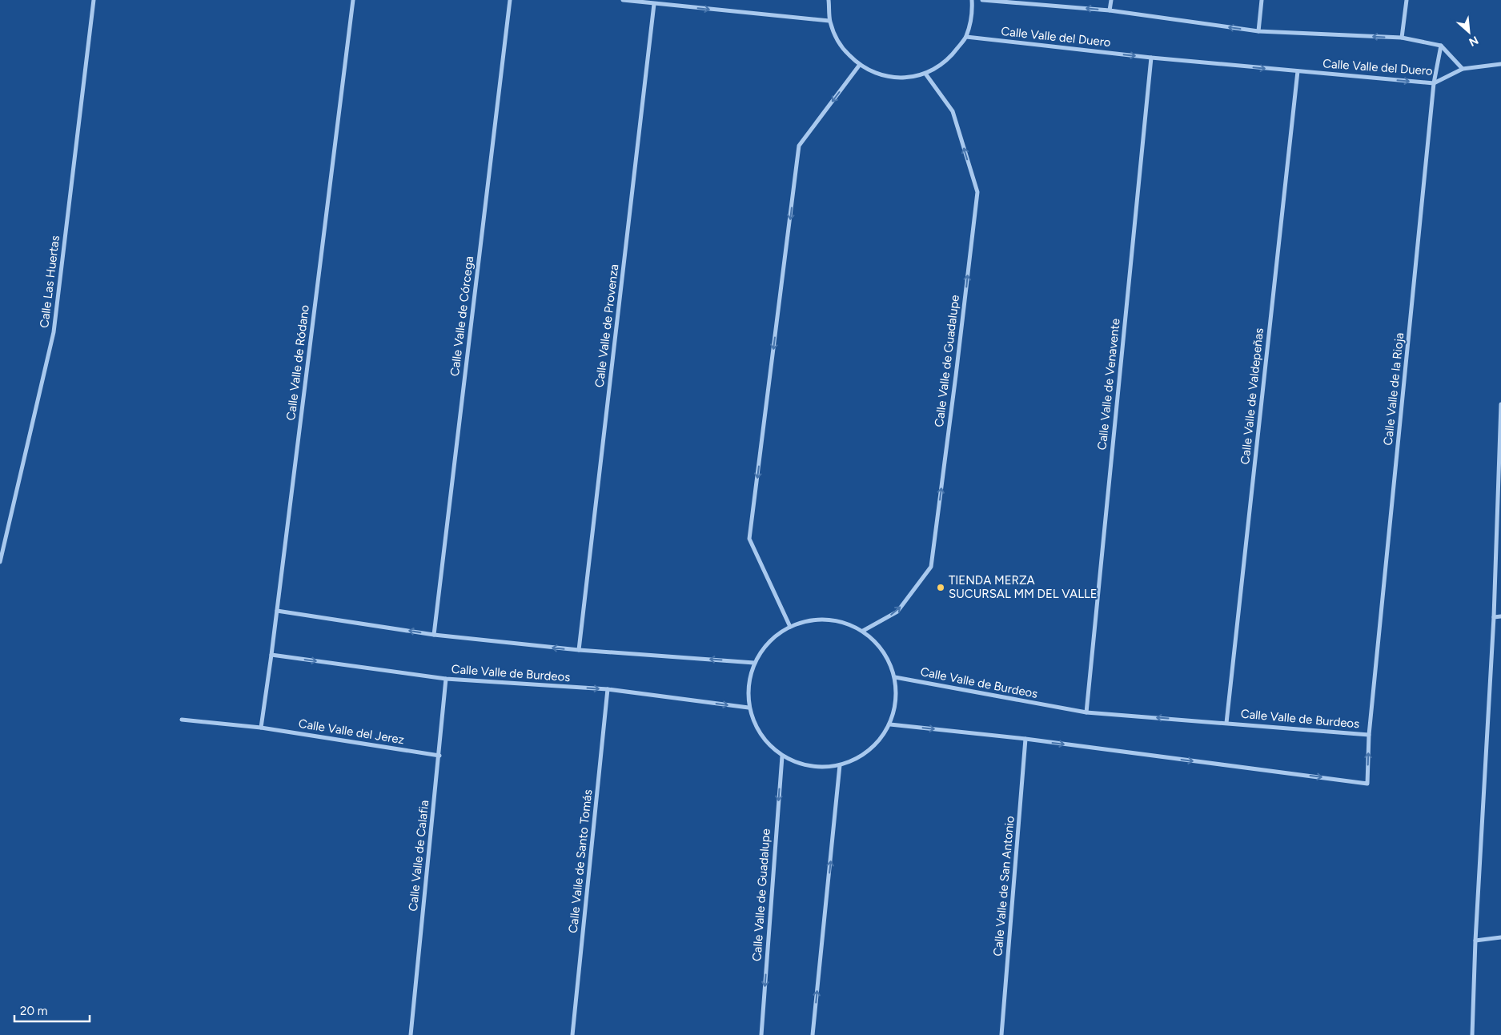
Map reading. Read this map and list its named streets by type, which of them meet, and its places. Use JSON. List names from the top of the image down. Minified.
{"streets":{"street":["Calle Valle del Duero","Calle Las Huertas","Calle Valle de Córcega","Calle Valle de Provenza","Calle Valle de Guadalupe","Calle Valle de Ródano","Calle Valle de Venavente","Calle Valle de la Rioja","Calle Valle de Valdepeñas","Calle Valle de Burdeos","Calle Valle del Jerez","Calle Valle de Calafia","Calle Valle de Santo Tomás","Calle Valle de San Antonio"]},"crossings":[["Calle Valle del Duero","Calle Valle de Venavente"],["Calle Valle del Duero","Calle Valle de la Rioja"],["Calle Valle del Duero","Calle Valle de Valdepeñas"],["Calle Valle de Ródano","Calle Valle de Burdeos"],["Calle Valle de Ródano","Calle Valle del Jerez"],["Calle Valle de Venavente","Calle Valle de Burdeos"],["Calle Valle de la Rioja","Calle Valle de Burdeos"],["Calle Valle de Valdepeñas","Calle Valle de Burdeos"],["Calle Valle de Burdeos","Calle Valle de Calafia"],["Calle Valle de Burdeos","Calle Valle de Santo Tomás"],["Calle Valle de Burdeos","Calle Valle de San Antonio"],["Calle Valle del Jerez","Calle Valle de Calafia"]],"one_way":["Calle Valle del Duero"],"places":["TIENDA MERZA SUCURSAL MM DEL VALLE"],"scale_bar":"20 m","north":"bottom right"}
